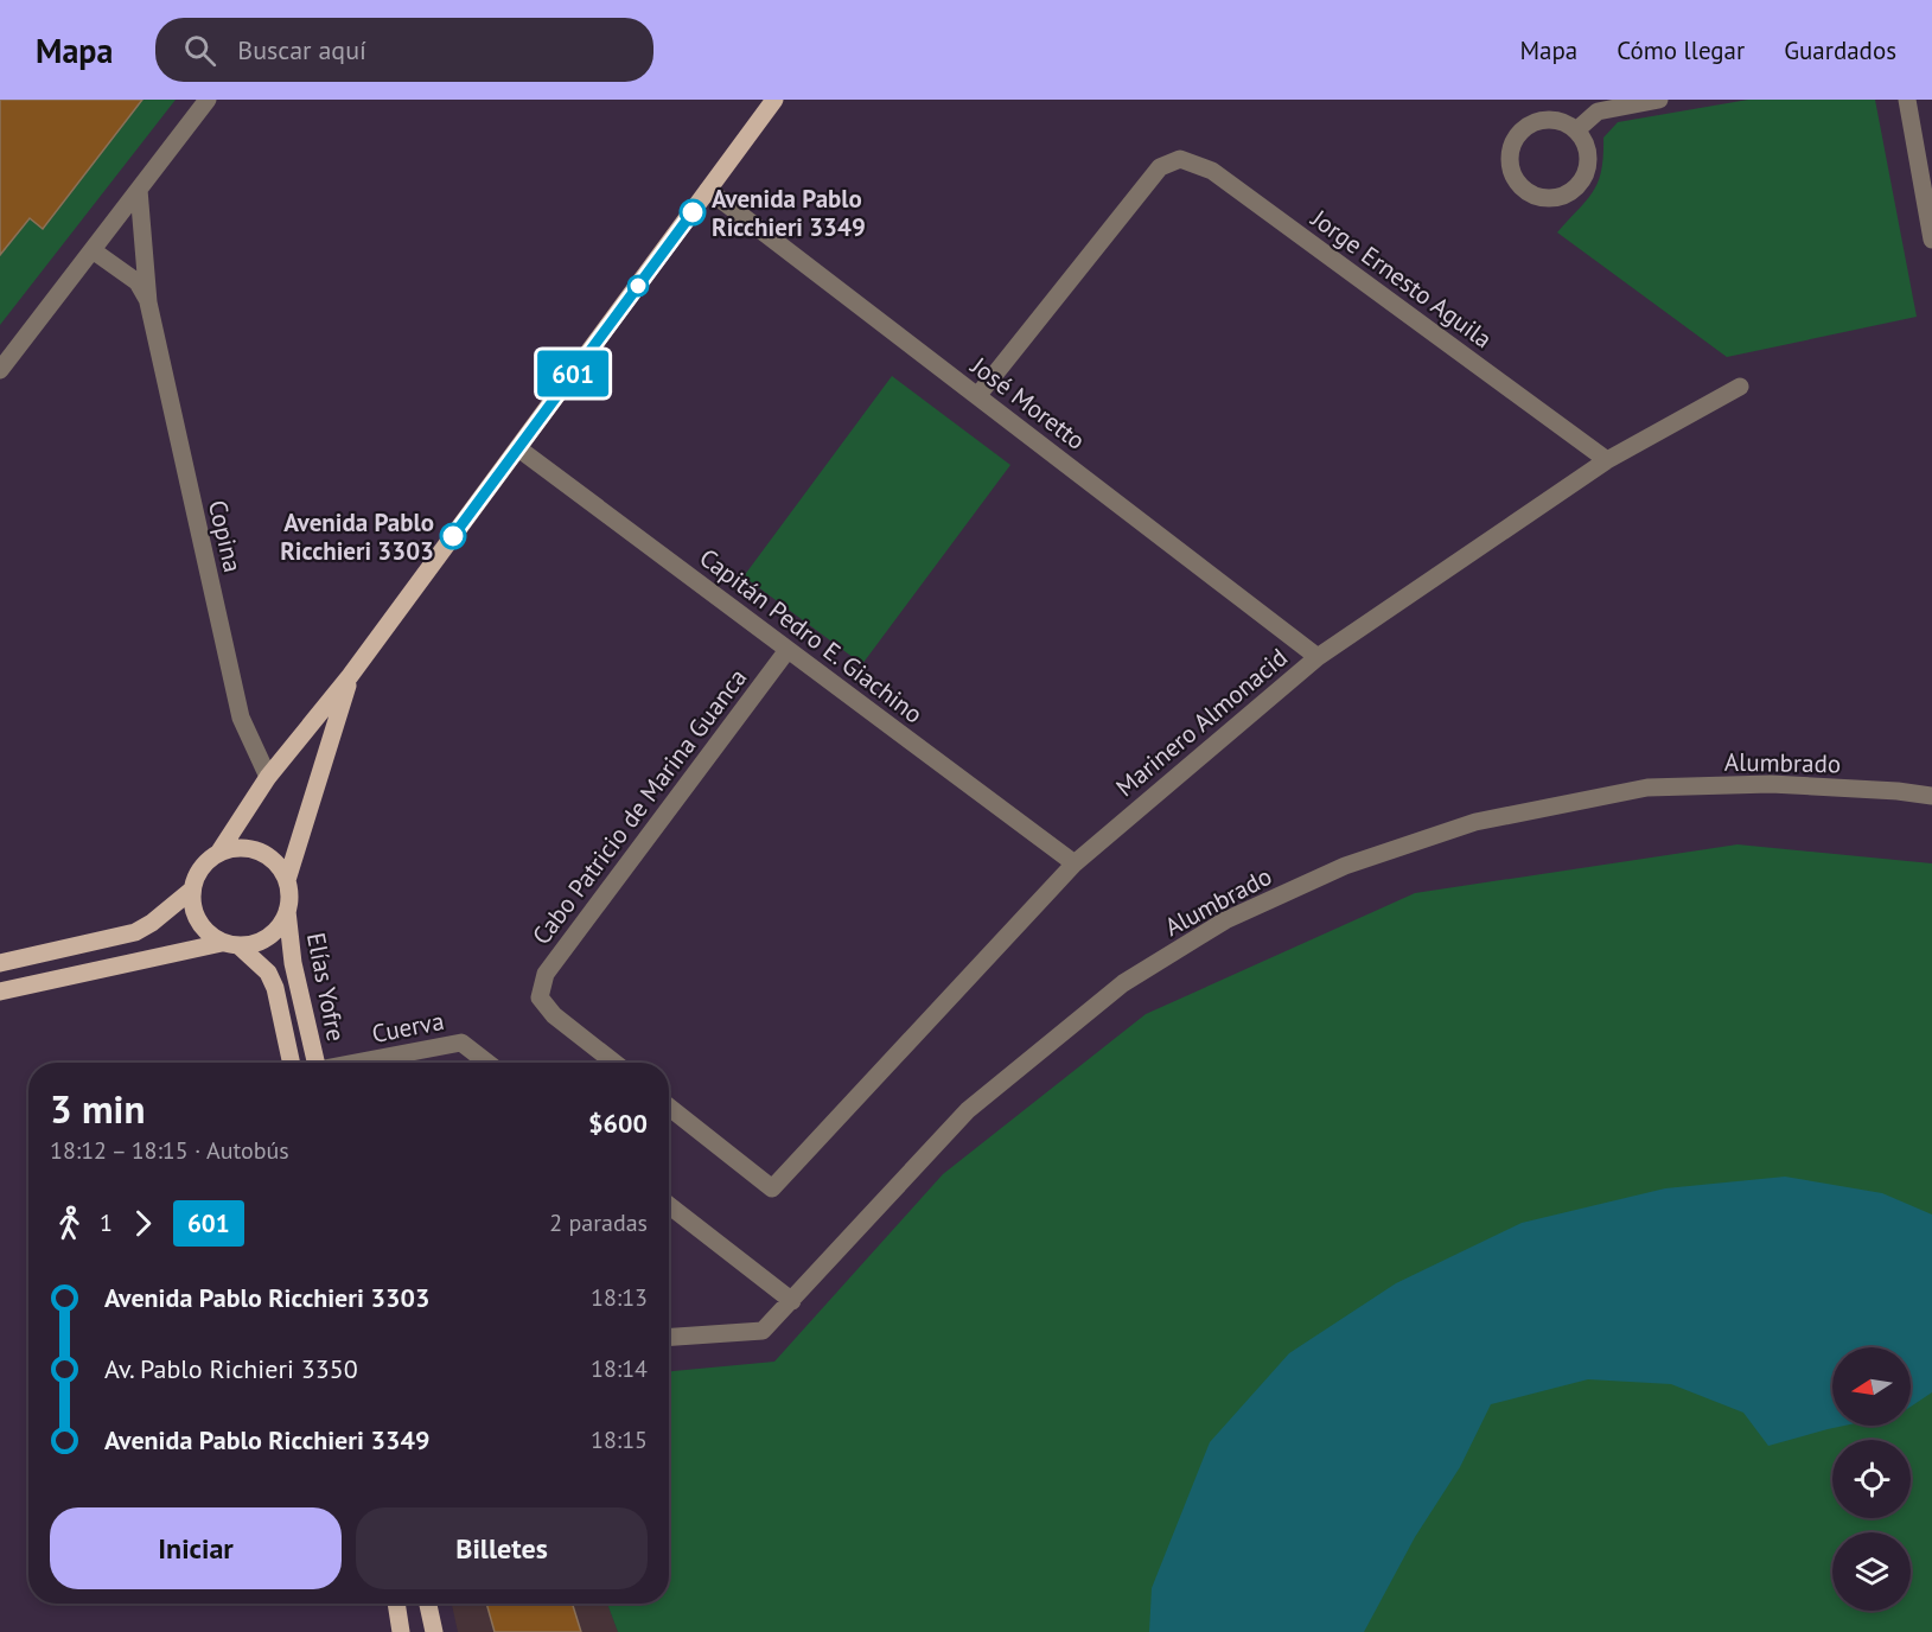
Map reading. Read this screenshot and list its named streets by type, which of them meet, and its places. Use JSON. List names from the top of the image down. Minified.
{"streets":{"main road":["Elías Yofre"],"street":["Jorge Ernesto Aguila","José Moretto","Copina","Capitán Pedro E. Giachino","Marinero Almonacid","Alumbrado","Cabo Patricio de Marina Guanca","Cuerva"]},"crossings":[["Jorge Ernesto Aguila","José Moretto"],["Jorge Ernesto Aguila","Marinero Almonacid"],["José Moretto","Marinero Almonacid"],["Capitán Pedro E. Giachino","Marinero Almonacid"],["Capitán Pedro E. Giachino","Cabo Patricio de Marina Guanca"]],"places":["Avenida Pablo Ricchieri 3349","Avenida Pablo Ricchieri 3303"],"lines":["bus line 601"],"north":"left","page":{"header":"Mapa","search":"Buscar aquí","nav":["Mapa","Cómo llegar","Guardados"],"on_map":"601","heading":["3 min","18:12 – 18:15 · Autobús","$600"],"legs":["1","601","2 paradas"],"list":[{"name":"Avenida Pablo Ricchieri 3303","value":"18:13"},{"name":"Av. Pablo Richieri 3350","value":"18:14"},{"name":"Avenida Pablo Ricchieri 3349","value":"18:15"}],"buttons":["Iniciar","Billetes"]}}
